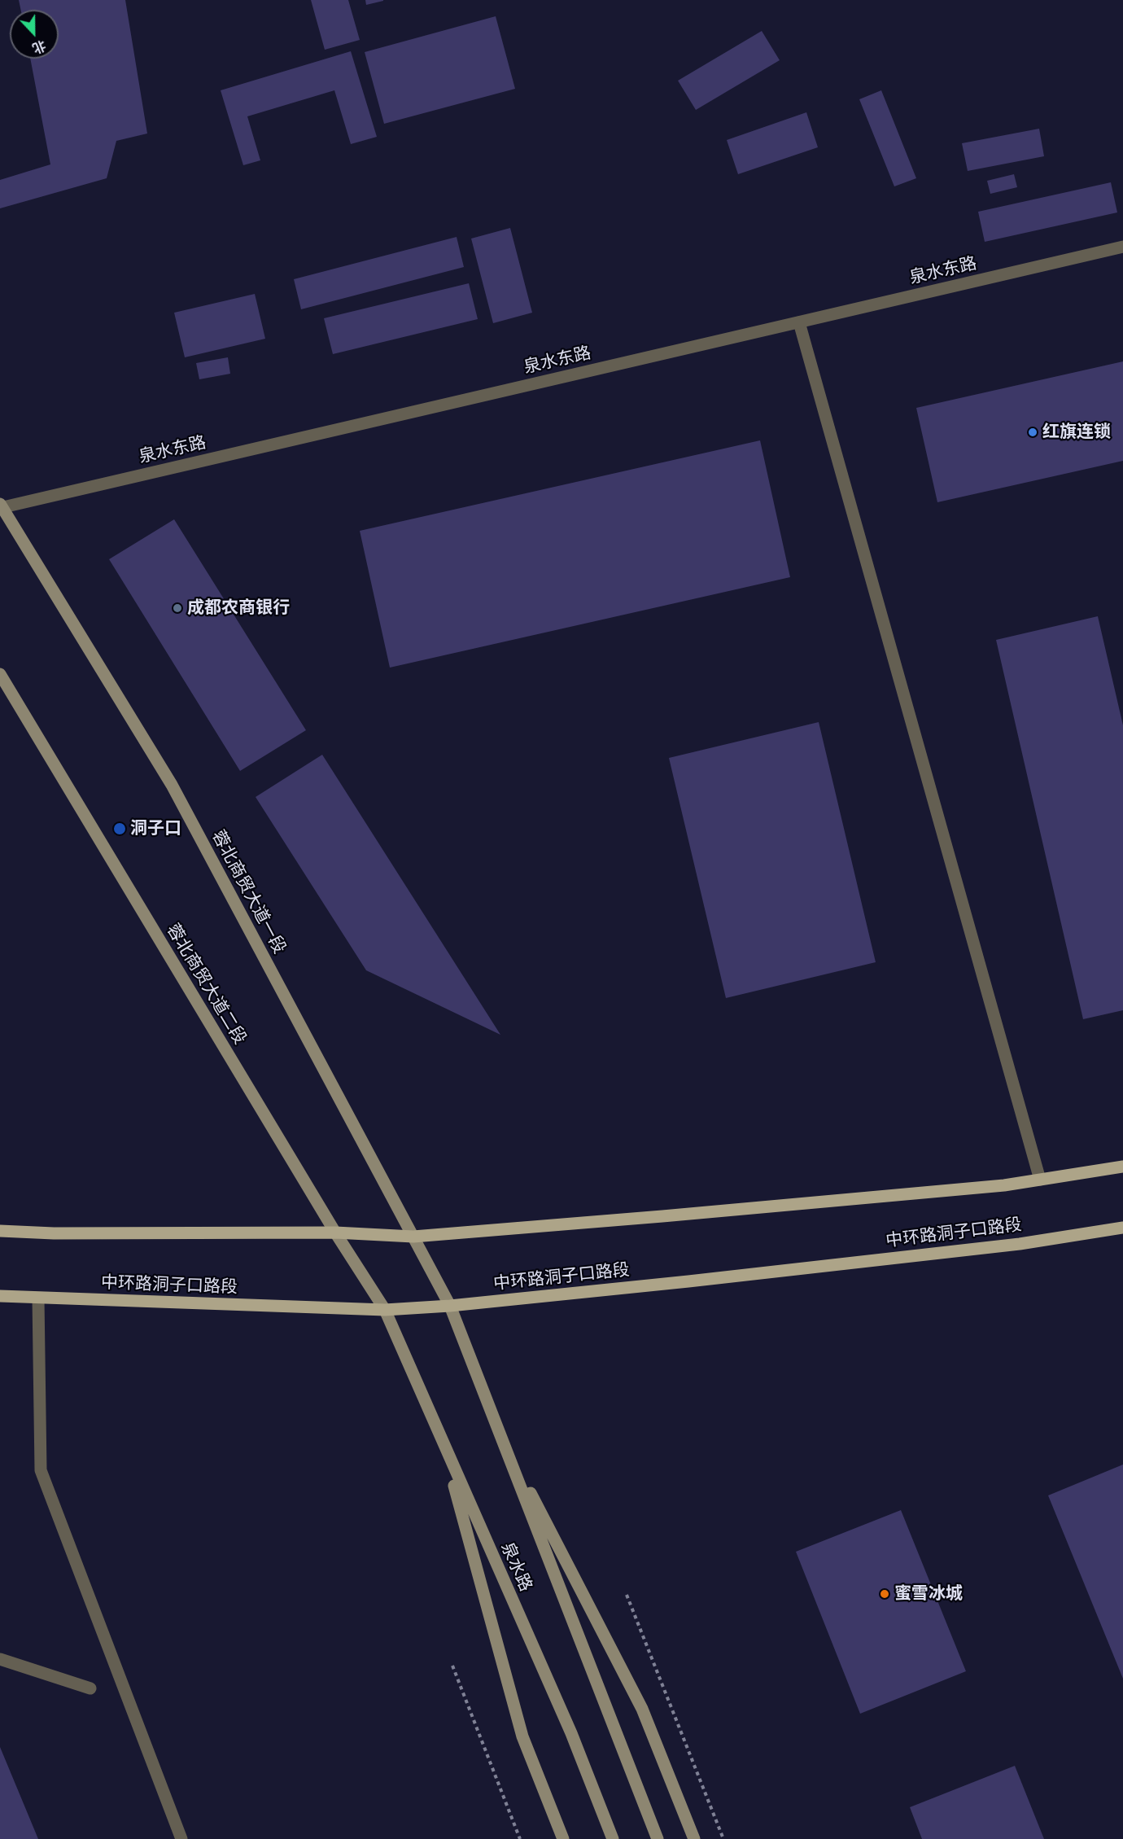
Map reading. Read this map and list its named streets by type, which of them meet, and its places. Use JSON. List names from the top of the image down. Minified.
{"streets":{"main road":["蓉北商贸大道一段","蓉北商贸大道二段","中环路洞子口路段","泉水路"],"street":["泉水东路"]},"crossings":[["泉水东路","蓉北商贸大道一段"],["蓉北商贸大道一段","中环路洞子口路段"],["蓉北商贸大道二段","中环路洞子口路段"],["蓉北商贸大道二段","泉水路"],["中环路洞子口路段","泉水路"]],"places":["红旗连锁","成都农商银行","洞子口","蜜雪冰城"],"north":"bottom"}
